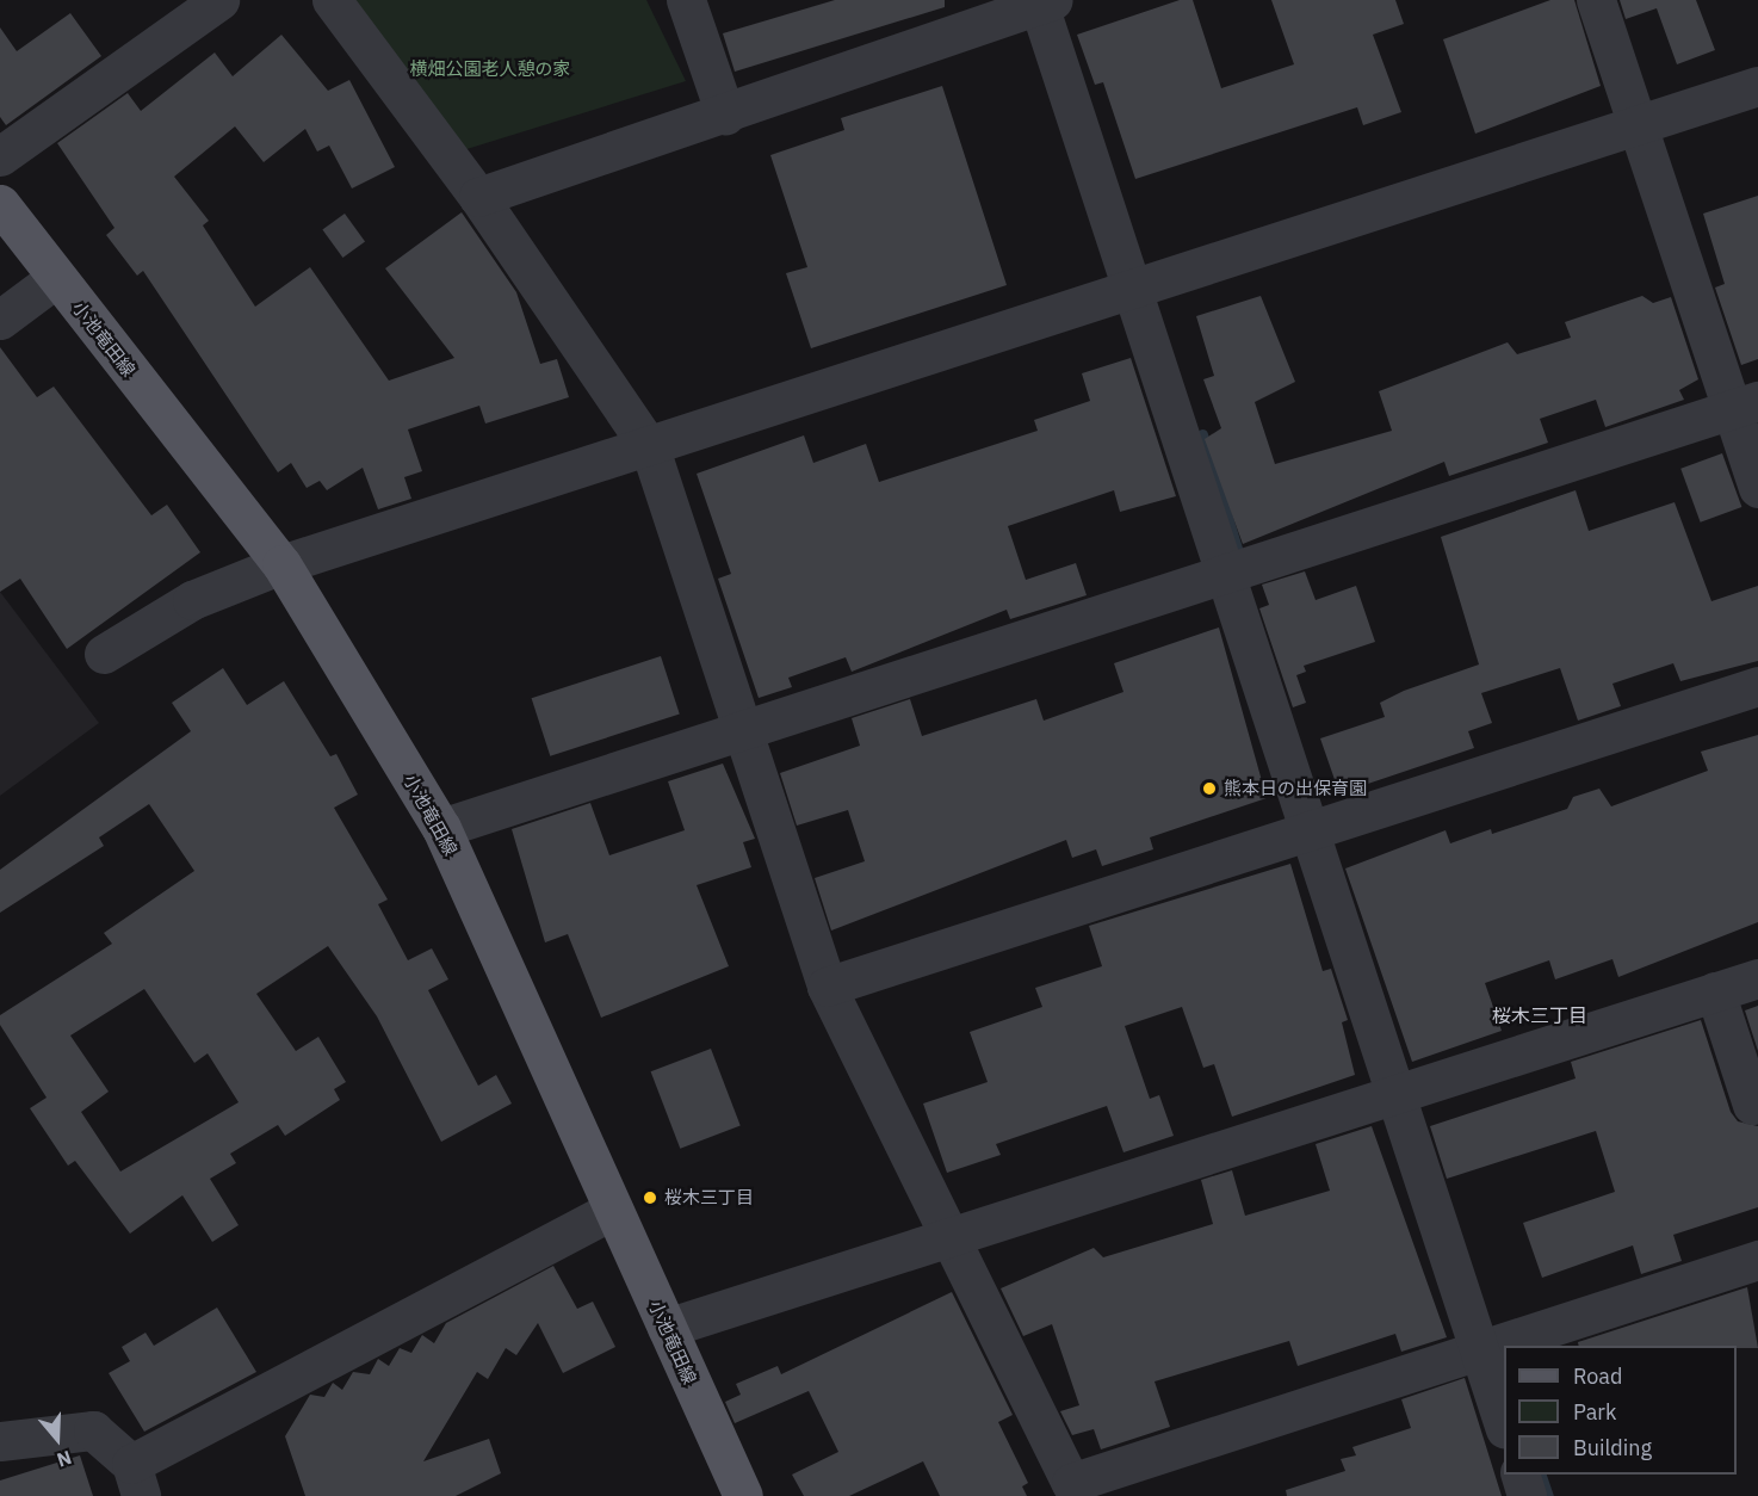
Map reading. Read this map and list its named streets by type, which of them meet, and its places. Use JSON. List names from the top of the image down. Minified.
{"streets":{"main road":["小池竜田線"]},"districts":["桜木三丁目"],"parks":["横畑公園老人憩の家"],"places":["熊本日の出保育園","桜木三丁目"],"legend":["Road","Park","Building"],"north":"bottom"}
